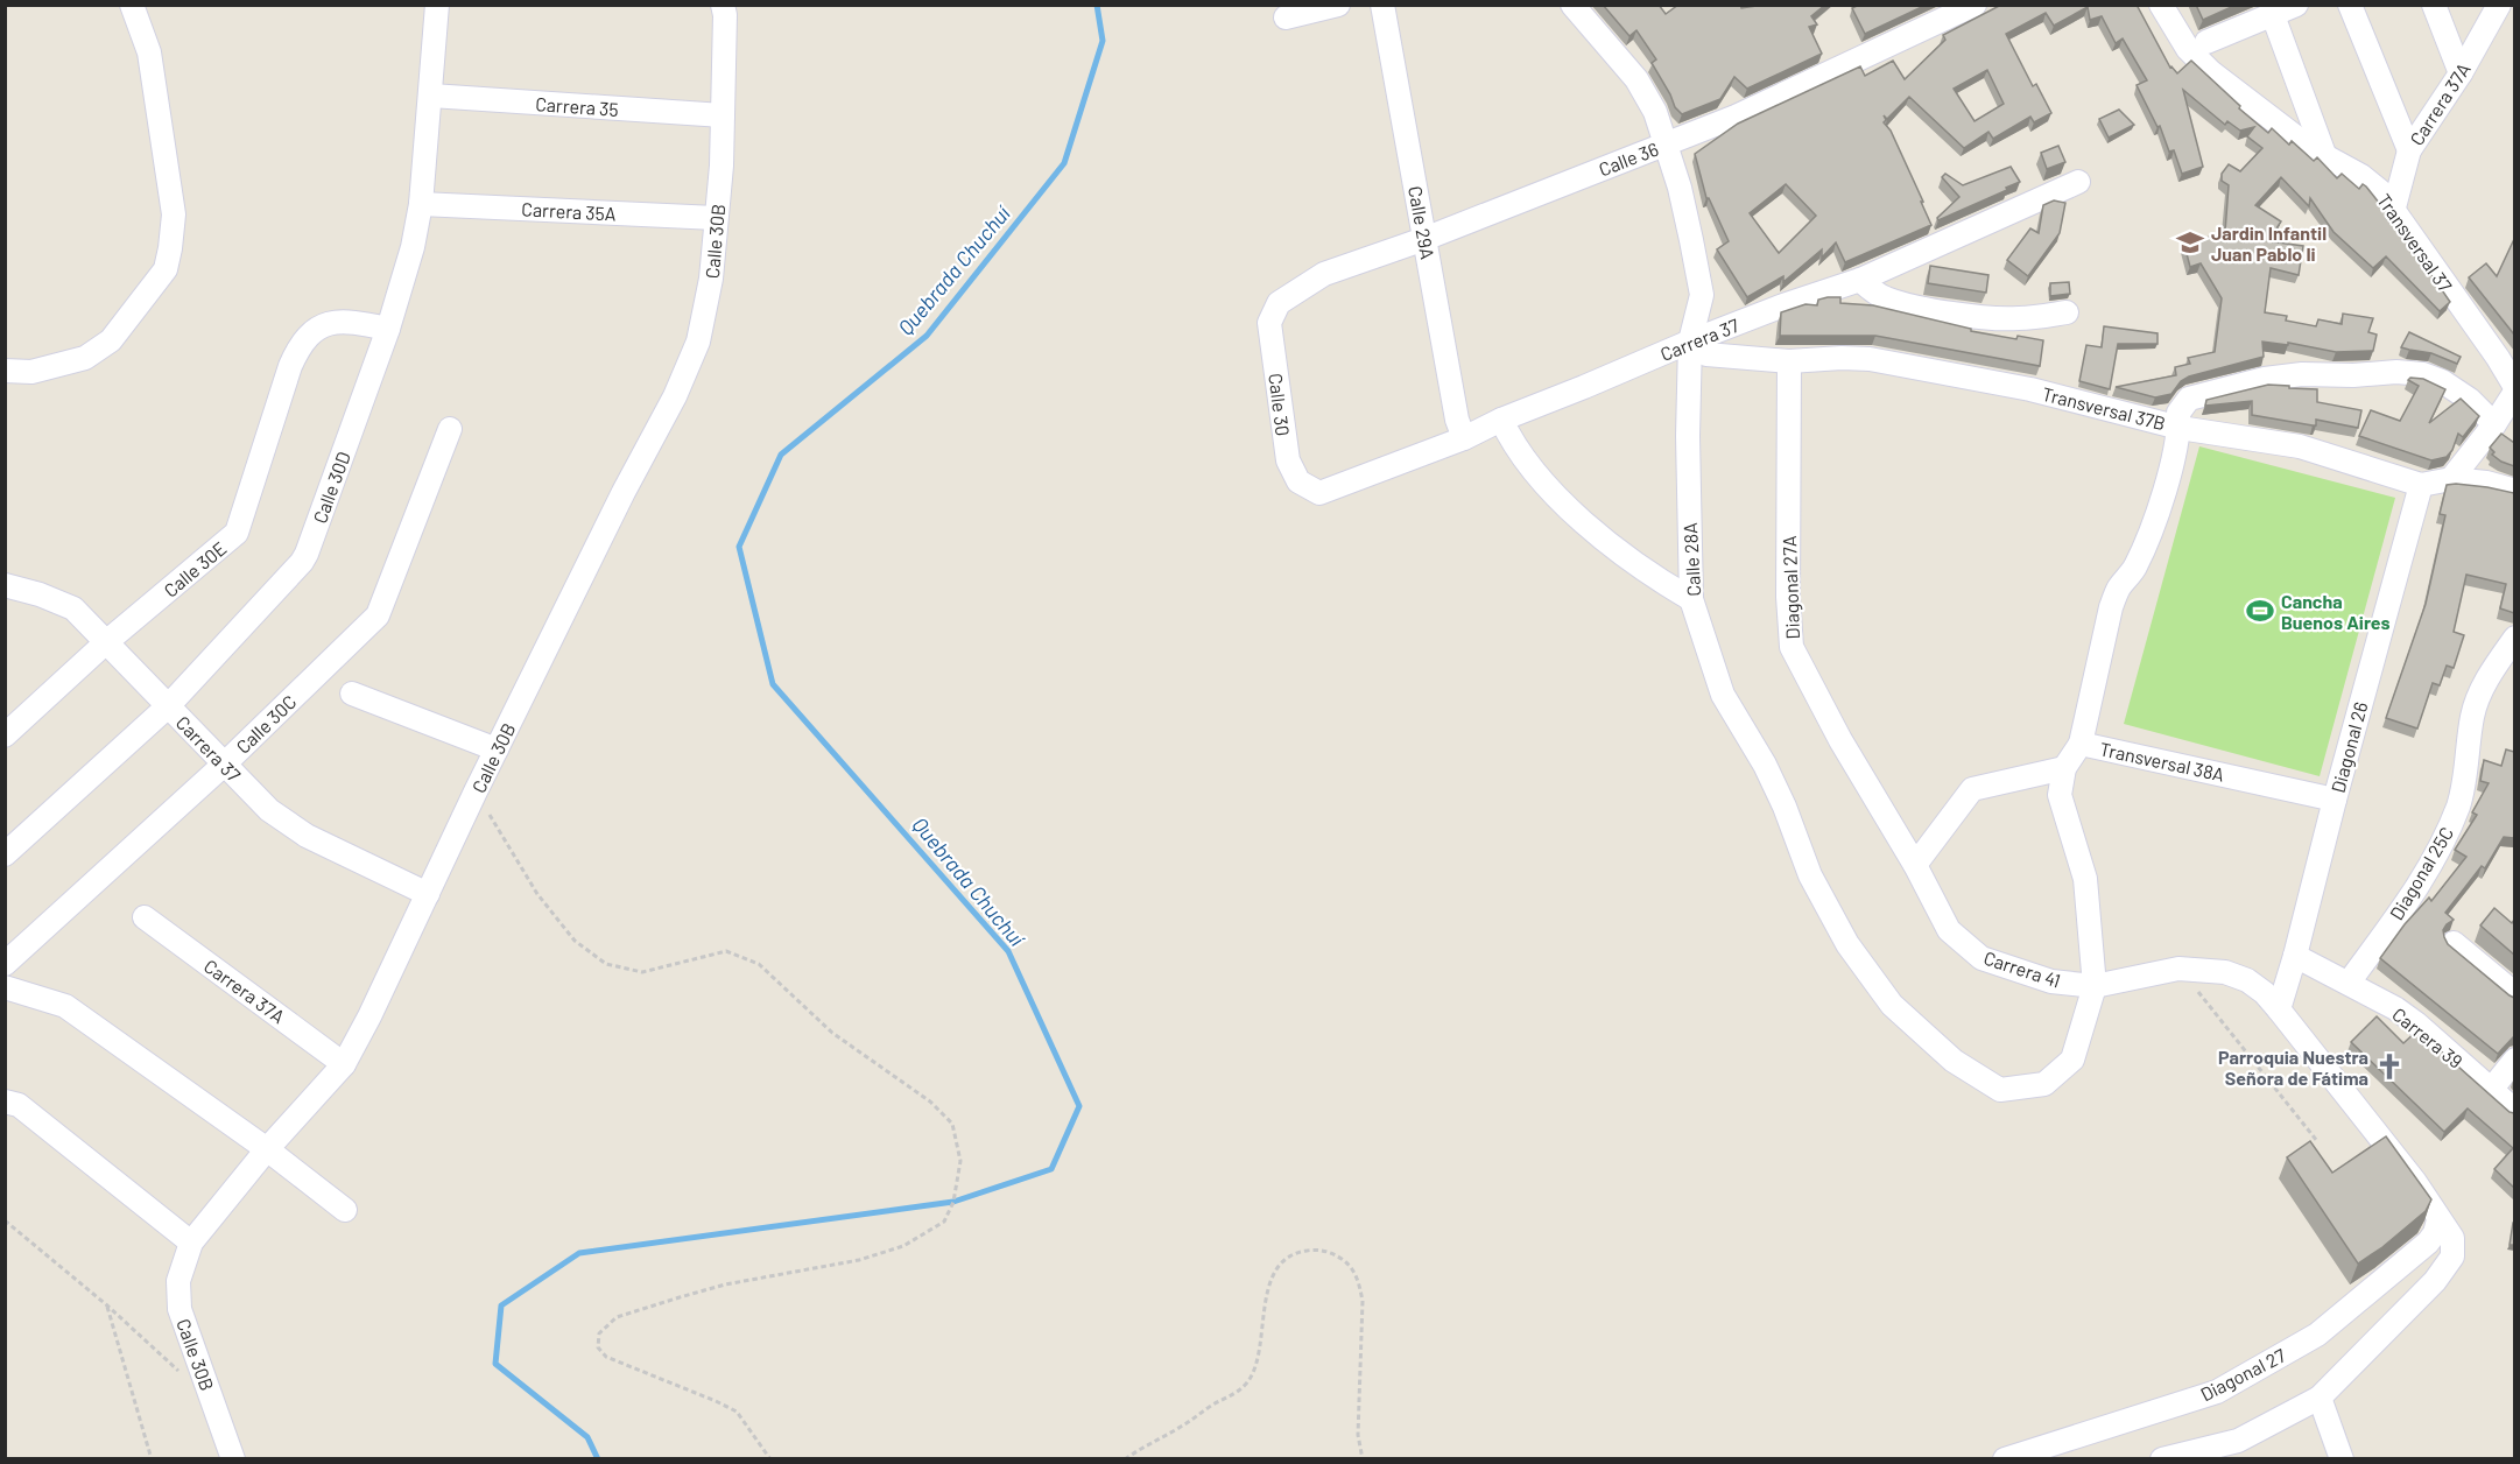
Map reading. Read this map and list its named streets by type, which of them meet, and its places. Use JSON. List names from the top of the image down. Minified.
{"streets":{"street":["Carrera 37A","Carrera 35","Calle 36","Carrera 35A","Calle 29A","Calle 30B","Transversal 37","Carrera 37","Calle 30","Transversal 37B","Calle 30D","Calle 28A","Calle 30E","Diagonal 27A","Calle 30C","Diagonal 26","Transversal 38A","Diagonal 25C","Carrera 41","Carrera 39","Diagonal 27"]},"crossings":[["Carrera 37A","Calle 30B"],["Carrera 37A","Transversal 37"],["Carrera 35","Calle 30B"],["Carrera 35","Calle 30D"],["Calle 36","Calle 29A"],["Calle 36","Calle 30"],["Calle 36","Calle 28A"],["Carrera 35A","Calle 30B"],["Carrera 35A","Calle 30D"],["Calle 29A","Carrera 37"],["Calle 30B","Carrera 37"],["Carrera 37","Calle 30"],["Carrera 37","Transversal 37B"],["Carrera 37","Calle 30D"],["Carrera 37","Calle 28A"],["Carrera 37","Calle 30E"],["Carrera 37","Calle 30C"],["Transversal 37B","Calle 28A"],["Transversal 37B","Diagonal 27A"],["Transversal 37B","Diagonal 26"],["Calle 30D","Calle 30E"],["Calle 28A","Carrera 41"],["Diagonal 27A","Carrera 41"],["Diagonal 26","Transversal 38A"],["Diagonal 26","Carrera 41"],["Diagonal 26","Carrera 39"],["Diagonal 25C","Carrera 39"],["Carrera 41","Diagonal 27"]],"water":["Quebrada Chuchuí"],"places":{"school or university":["Jardin Infantil Juan Pablo Ii"],"sports":["Cancha Buenos Aires"],"church":["Parroquia Nuestra Señora de Fátima"]}}
